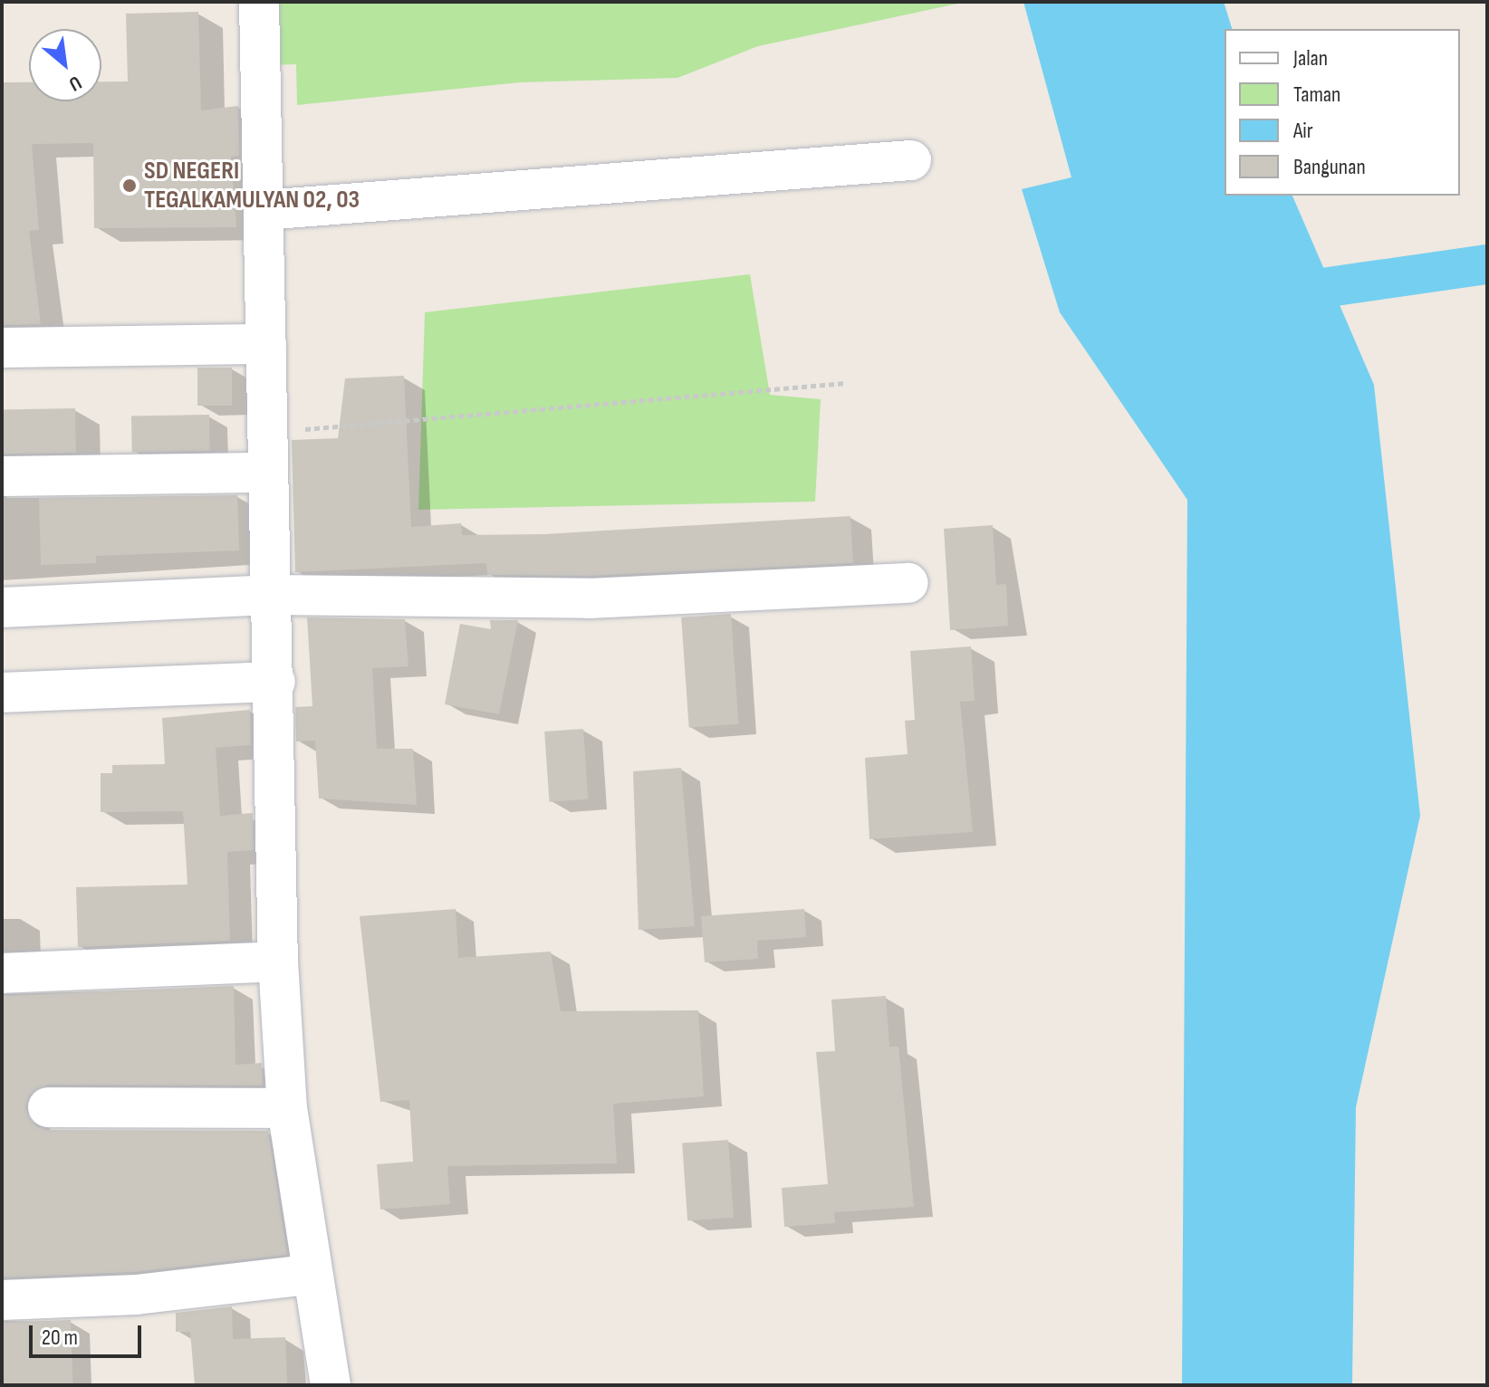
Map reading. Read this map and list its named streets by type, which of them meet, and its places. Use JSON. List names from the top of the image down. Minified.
{"places":["SD NEGERI TEGALKAMULYAN 02, 03"],"legend":["Jalan","Taman","Air","Bangunan"],"scale_bar":"20 m","north":"bottom right"}
